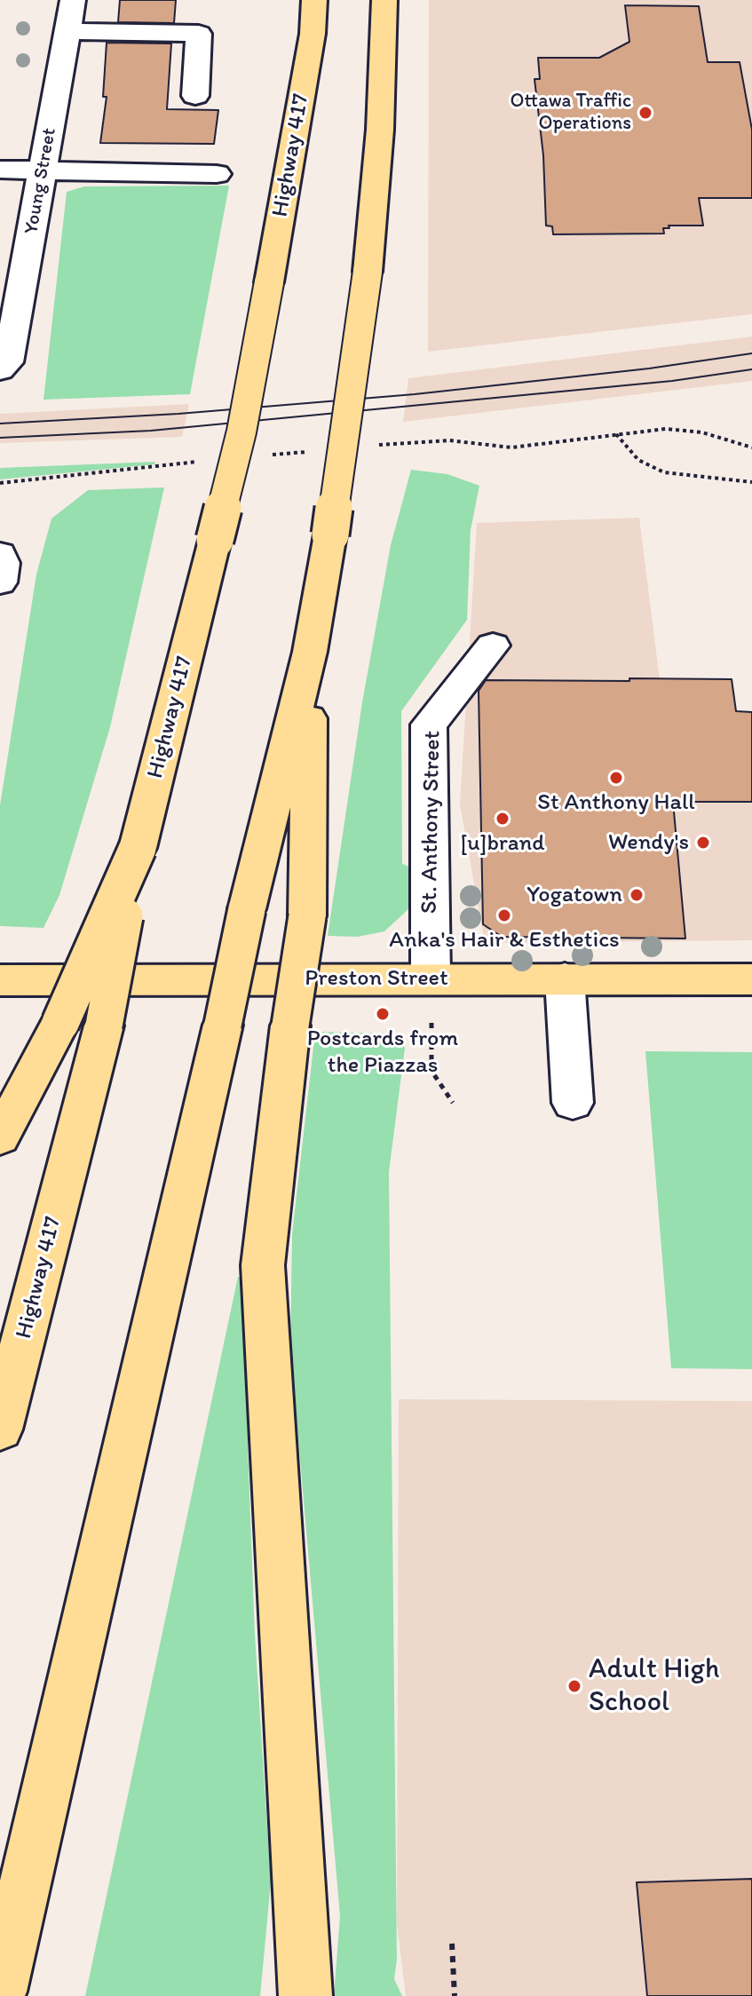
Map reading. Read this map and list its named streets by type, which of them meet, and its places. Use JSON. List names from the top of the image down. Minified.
{"streets":{"main road":["Highway 417","Preston Street"],"street":["Young Street","St. Anthony Street"]},"crossings":[["St. Anthony Street","Preston Street"]],"places":["Ottawa Traffic Operations","St Anthony Hall","[u]brand","Wendy's","Yogatown","Anka's Hair & Esthetics","Postcards from the Piazzas","Adult High School"]}
